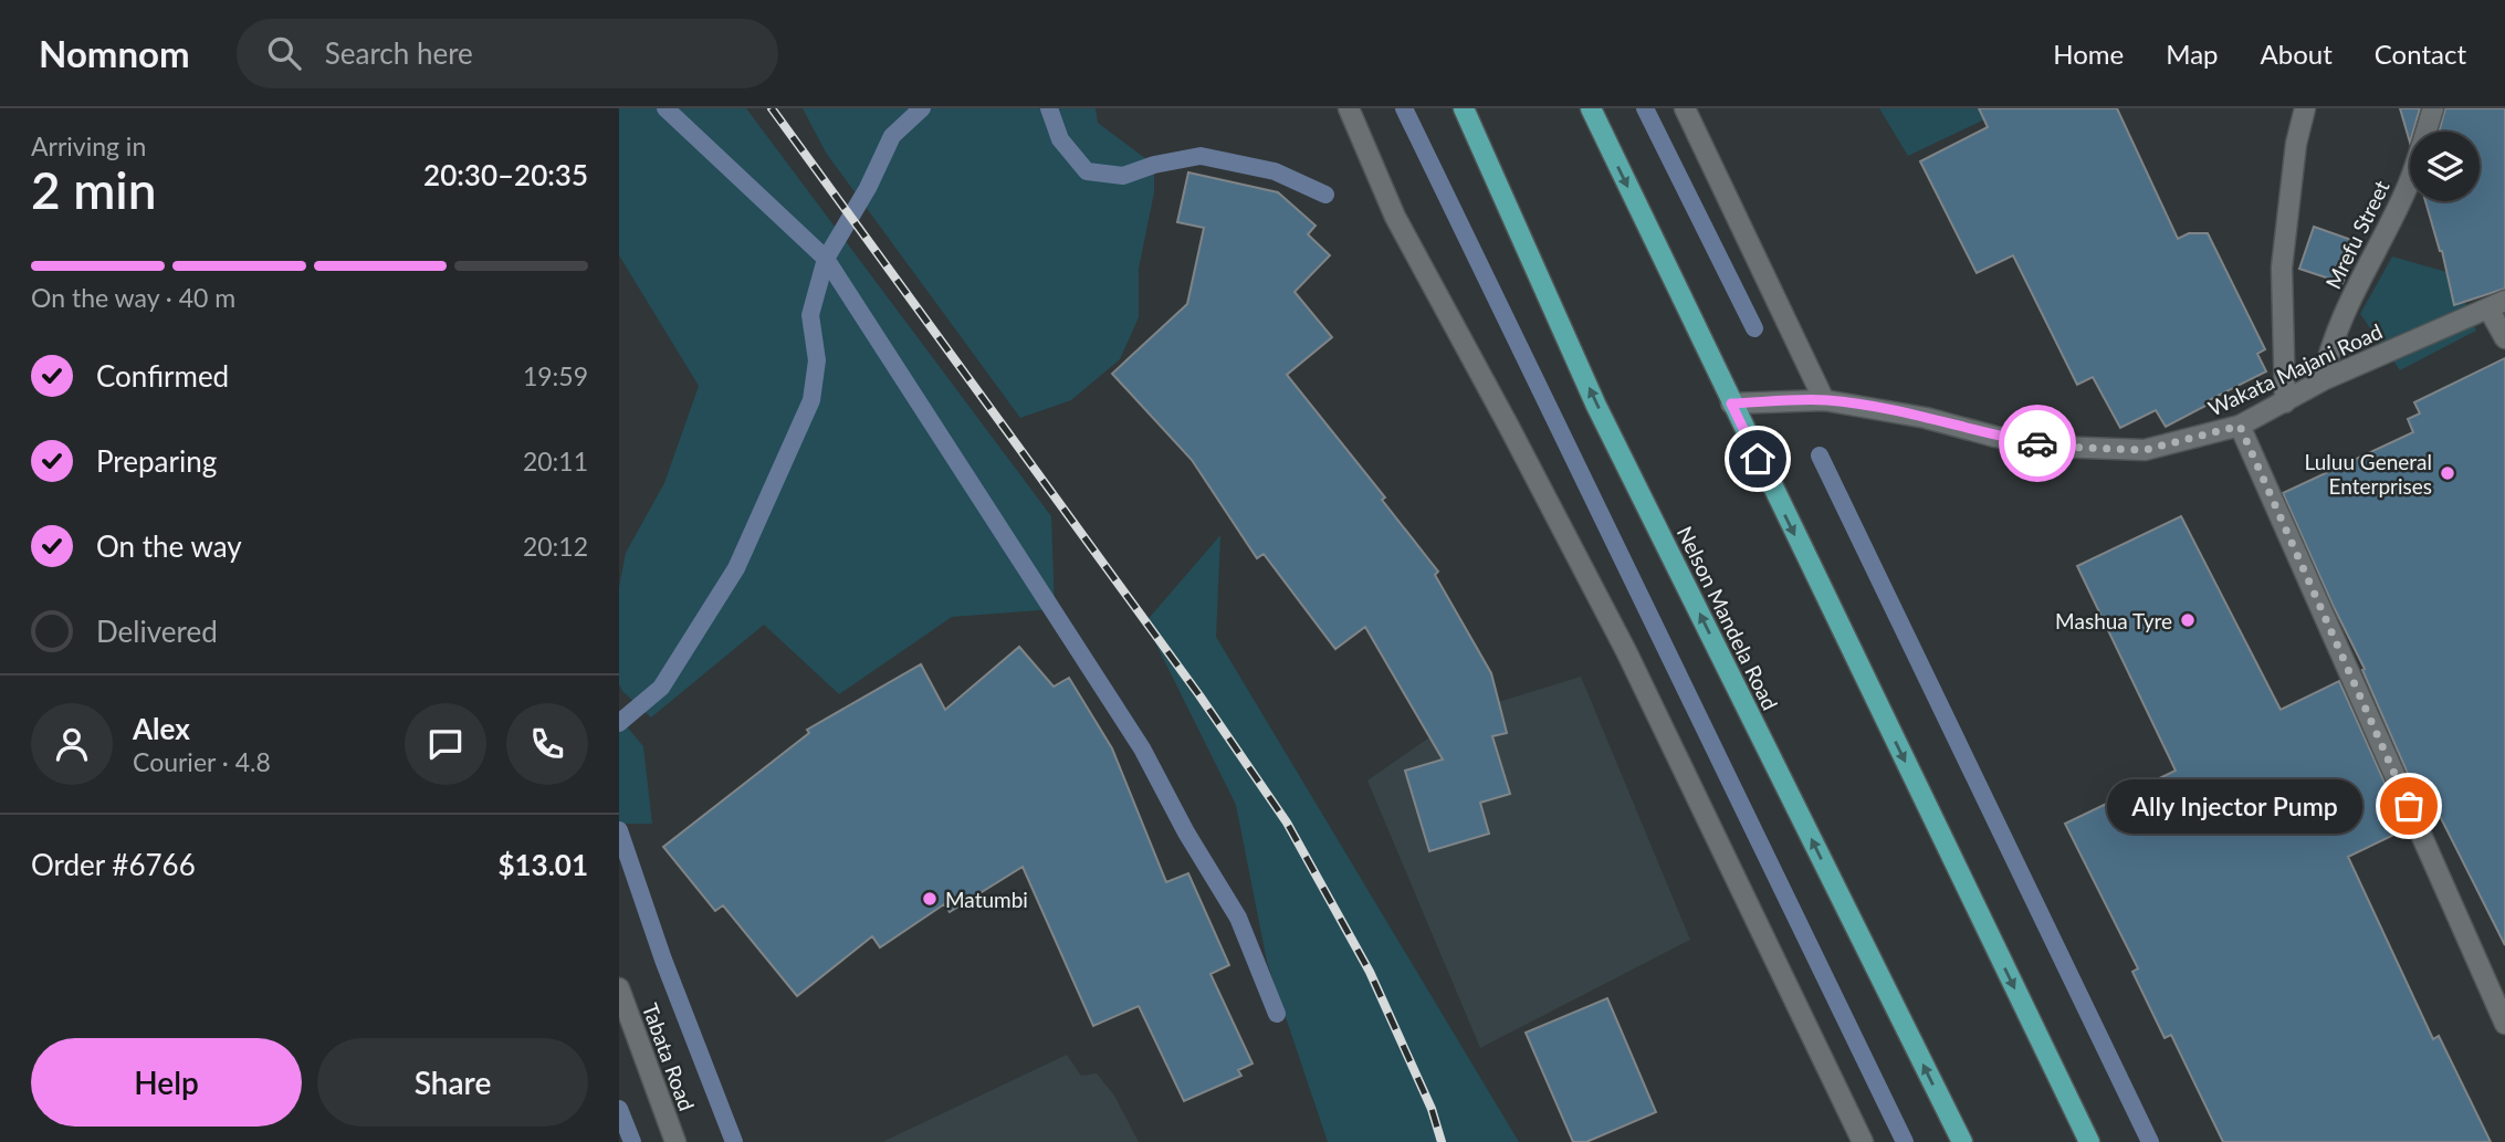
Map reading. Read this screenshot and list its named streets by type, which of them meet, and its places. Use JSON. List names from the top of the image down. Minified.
{"streets":{"main road":["Nelson Mandela Road"],"street":["Mrefu Street","Wakata Majani Road","Tabata Road"]},"crossings":[["Mrefu Street","Wakata Majani Road"]],"places":["Luluu General Enterprises","Mashua Tyre","Ally Injector Pump","Matumbi"],"page":{"header":"Nomnom","search":"Search here","nav":["Home","Map","About","Contact"],"heading":["2 min","Arriving in","20:30–20:35"],"panel":["Alex","Courier · 4.8","Order #6766","$13.01"],"bar":"On the way · 40 m","list":[["Confirmed","19:59"],["Preparing","20:11"],["On the way","20:12"],"Delivered"],"bubble":"Ally Injector Pump","buttons":["Help","Share"]}}
